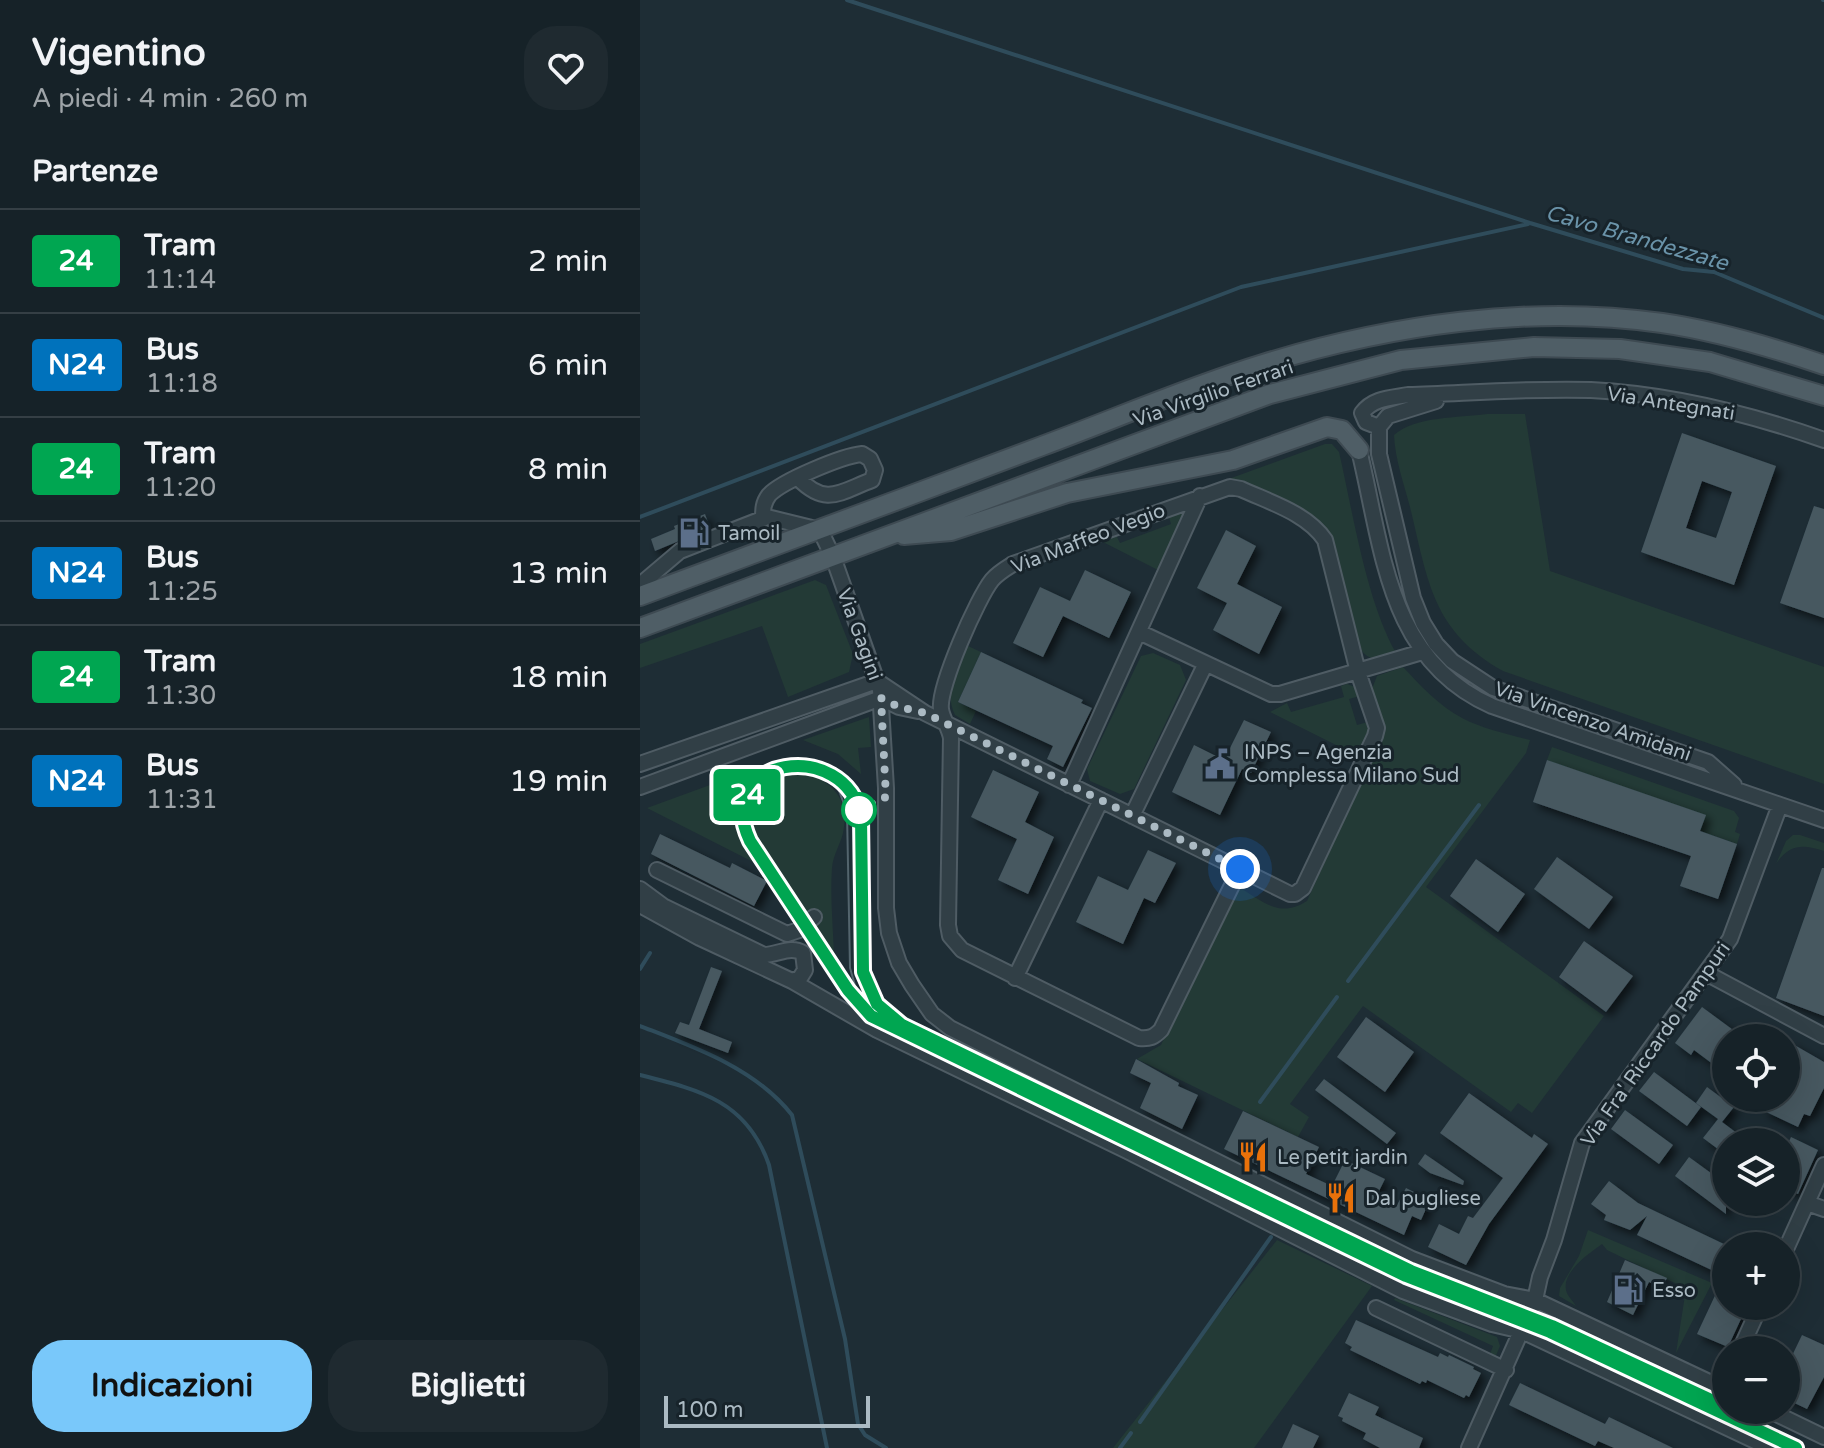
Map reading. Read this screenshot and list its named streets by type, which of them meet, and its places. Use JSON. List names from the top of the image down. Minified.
{"streets":{"main road":["Via Virgilio Ferrari"],"street":["Via Antegnati","Via Maffeo Vegio","Via Gagini","Via Vincenzo Amidani","Via Fra' Riccardo Pampuri"]},"crossings":[["Via Virgilio Ferrari","Via Gagini"],["Via Antegnati","Via Vincenzo Amidani"],["Via Gagini","Via Fra' Riccardo Pampuri"],["Via Vincenzo Amidani","Via Fra' Riccardo Pampuri"]],"water":["Cavo Brandezzate"],"places":{"fuel station":["Tamoil","Esso"],"public building":["INPS – Agenzia Complessa Milano Sud"],"restaurant":["Le petit jardin","Dal pugliese"]},"lines":["tram line 24"],"scale_bar":"100 m","page":{"heading":[["Vigentino","A piedi · 4 min · 260 m"],"Partenze"],"on_map":"24","list":[{"mark":"24","name":"Tram","note":"11:14","value":"2 min"},{"mark":"N24","name":"Bus","note":"11:18","value":"6 min"},{"mark":"24","name":"Tram","note":"11:20","value":"8 min"},{"mark":"N24","name":"Bus","note":"11:25","value":"13 min"},{"mark":"24","name":"Tram","note":"11:30","value":"18 min"},{"mark":"N24","name":"Bus","note":"11:31","value":"19 min"}],"map_buttons":["+","−"],"buttons":["Indicazioni","Biglietti"],"scale":"100 m"}}
